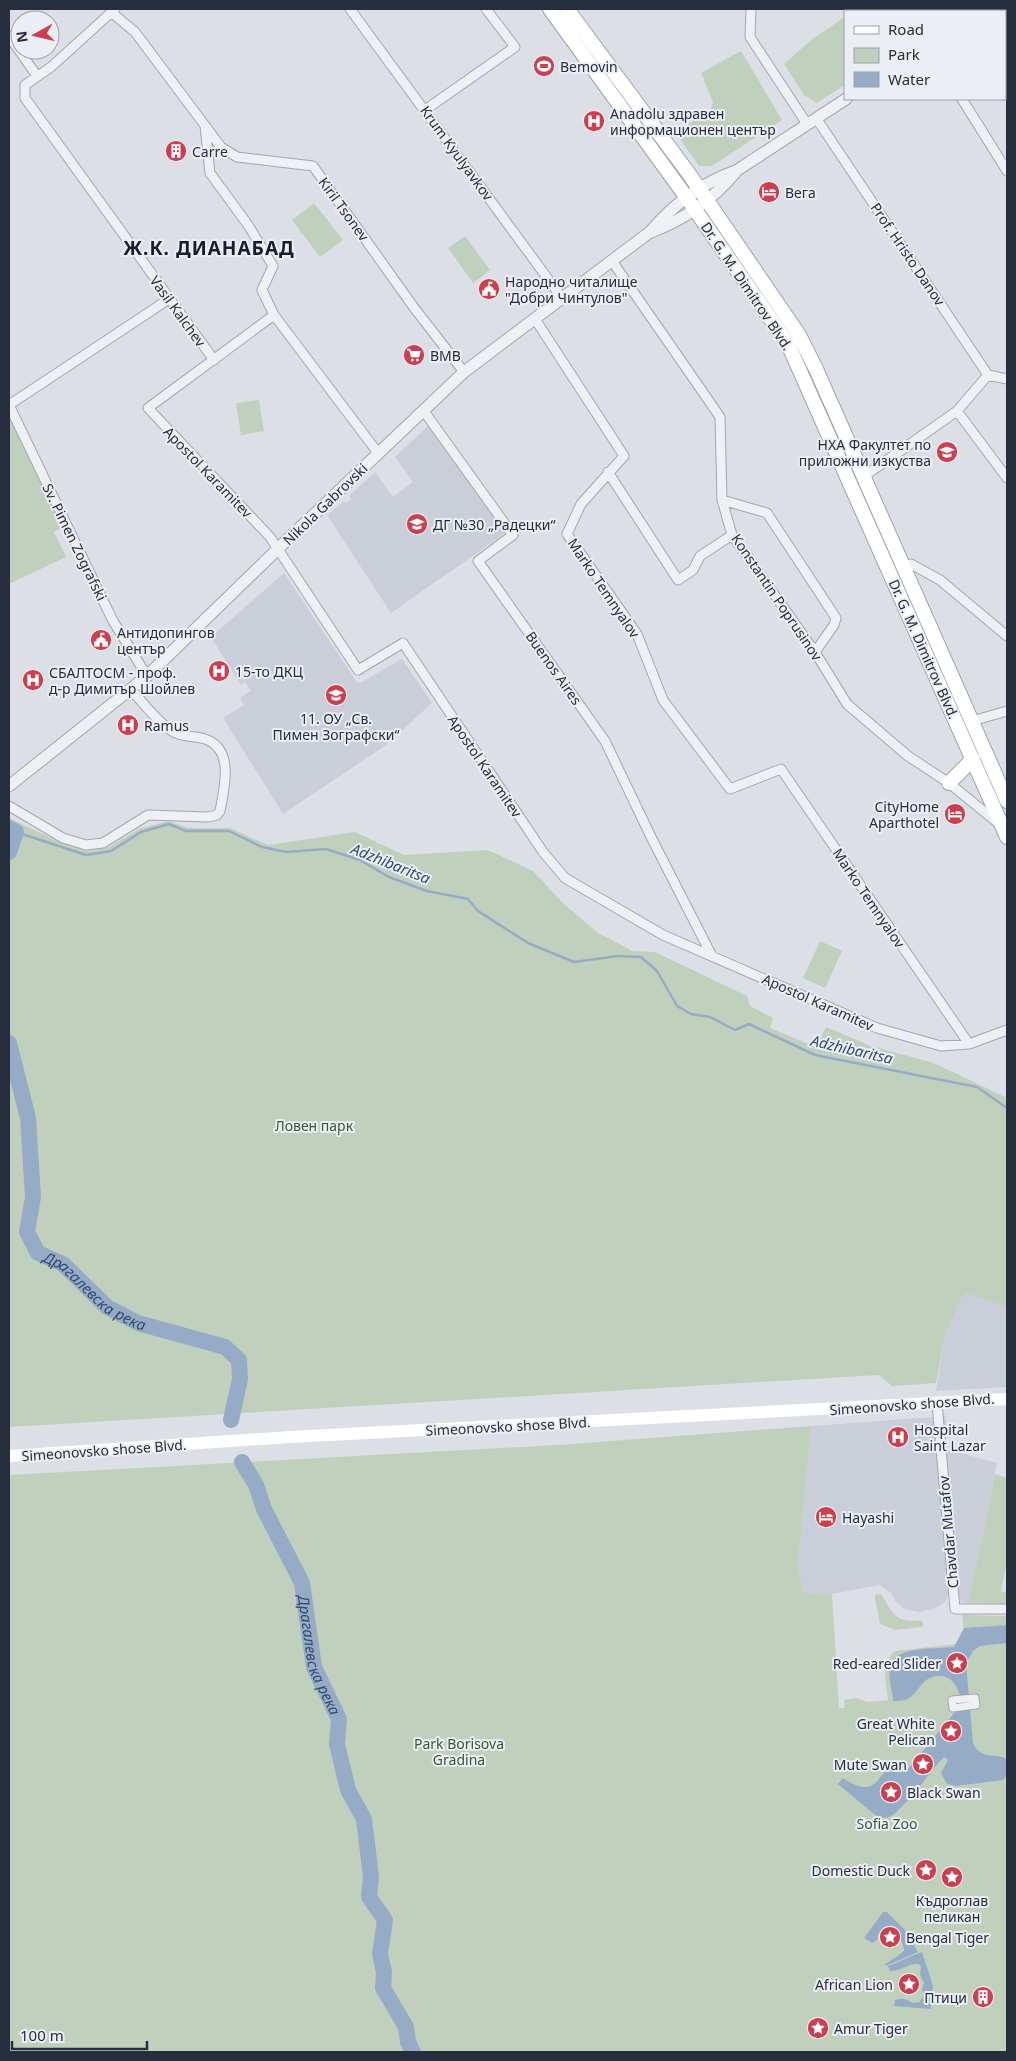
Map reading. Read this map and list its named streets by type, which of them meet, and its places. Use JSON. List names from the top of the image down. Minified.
{"streets":{"main road":["Dr. G. M. Dimitrov Blvd.","Simeonovsko shose Blvd."],"street":["Krum Kyulyavkov","Kiril Tsonev","Prof. Hristo Danov","Vasil Kalchev","Apostol Karamitev","Nikola Gabrovski","Sv. Pimen Zografski","Marko Temnyalov","Konstantin Poprusinov","Buenos Aires","Chavdar Mutafov"]},"crossings":[["Krum Kyulyavkov","Nikola Gabrovski"],["Kiril Tsonev","Nikola Gabrovski"],["Prof. Hristo Danov","Nikola Gabrovski"],["Dr. G. M. Dimitrov Blvd.","Nikola Gabrovski"],["Dr. G. M. Dimitrov Blvd.","Konstantin Poprusinov"],["Vasil Kalchev","Apostol Karamitev"],["Apostol Karamitev","Nikola Gabrovski"],["Apostol Karamitev","Marko Temnyalov"],["Apostol Karamitev","Buenos Aires"],["Nikola Gabrovski","Sv. Pimen Zografski"],["Nikola Gabrovski","Marko Temnyalov"],["Nikola Gabrovski","Konstantin Poprusinov"],["Nikola Gabrovski","Buenos Aires"],["Simeonovsko shose Blvd.","Chavdar Mutafov"]],"districts":["Ж.К. ДИАНАБАД"],"water":["Adzhibaritsa","Драгалевска река"],"parks":["Ловен парк","Park Borisova Gradina","Sofia Zoo"],"places":{"sports":["Bemovin"],"hospital":["Anadolu здравен информационен център","15-то ДКЦ","СБАЛТОСМ - проф. д-р Димитър Шойлев","Ramus","Hospital Saint Lazar"],"building":["Carre","Птици"],"hotel":["Вега","CityHome Aparthotel","Hayashi"],"public building":["Народно читалище \"Добри Чинтулов\"","Антидопингов център"],"supermarket":["BMB"],"school or university":["НХА Факултет по приложни изкуства","ДГ №30 „Радецки“","11. ОУ „Св. Пимен Зографски“"],"place":["Red-eared Slider","Great White Pelican","Mute Swan","Black Swan","Domestic Duck","Къдроглав пеликан","Bengal Tiger","African Lion","Amur Tiger"]},"legend":["Road","Park","Water"],"scale_bar":"100 m","north":"left"}
